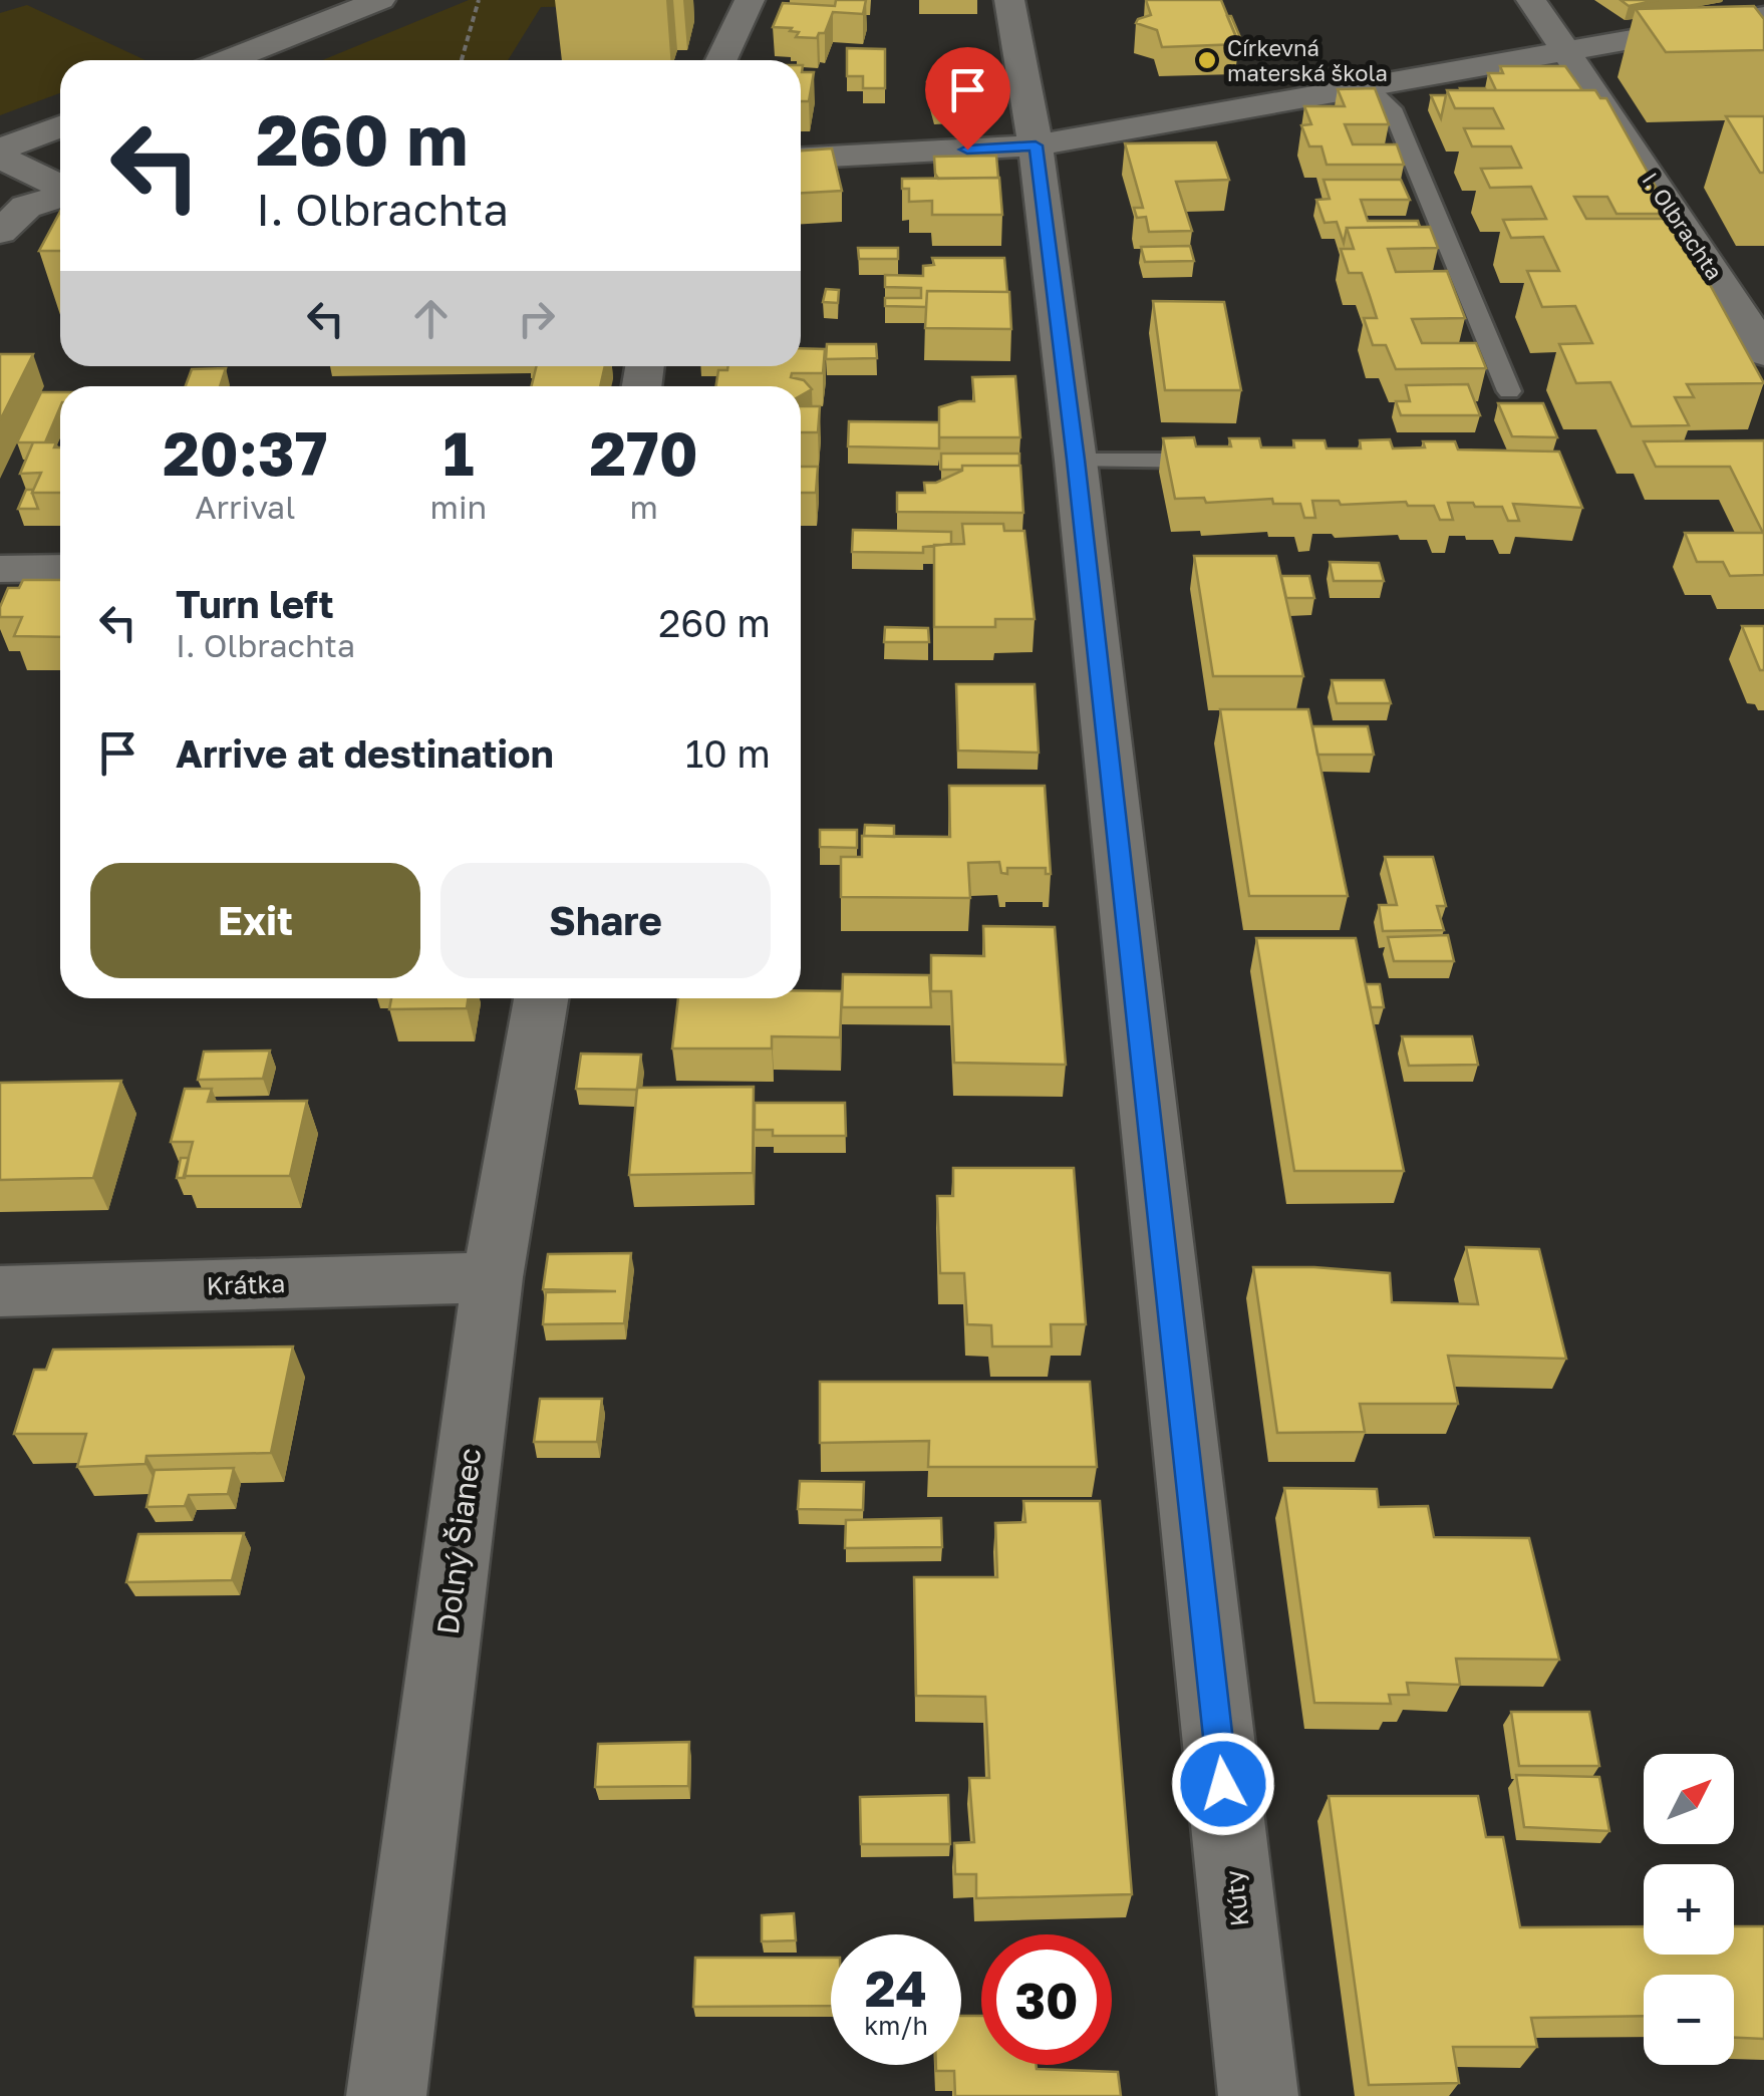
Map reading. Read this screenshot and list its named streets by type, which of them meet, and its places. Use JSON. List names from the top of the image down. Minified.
{"streets":{"street":["I. Olbrachta","Krátka","Dolný Šianec","Kúty"]},"crossings":[["Krátka","Dolný Šianec"]],"places":["Církevná materská škola"],"north":"top right","page":{"turn":["260 m","I. Olbrachta"],"eta":["20:37","Arrival","1","min","270","m"],"list":[{"name":"Turn left","note":"I. Olbrachta","value":"260 m"},{"name":"Arrive at destination","value":"10 m"}],"buttons":["Exit","Share"],"map_buttons":["+","−"],"speed":"24 km/h","limit":"30"}}
